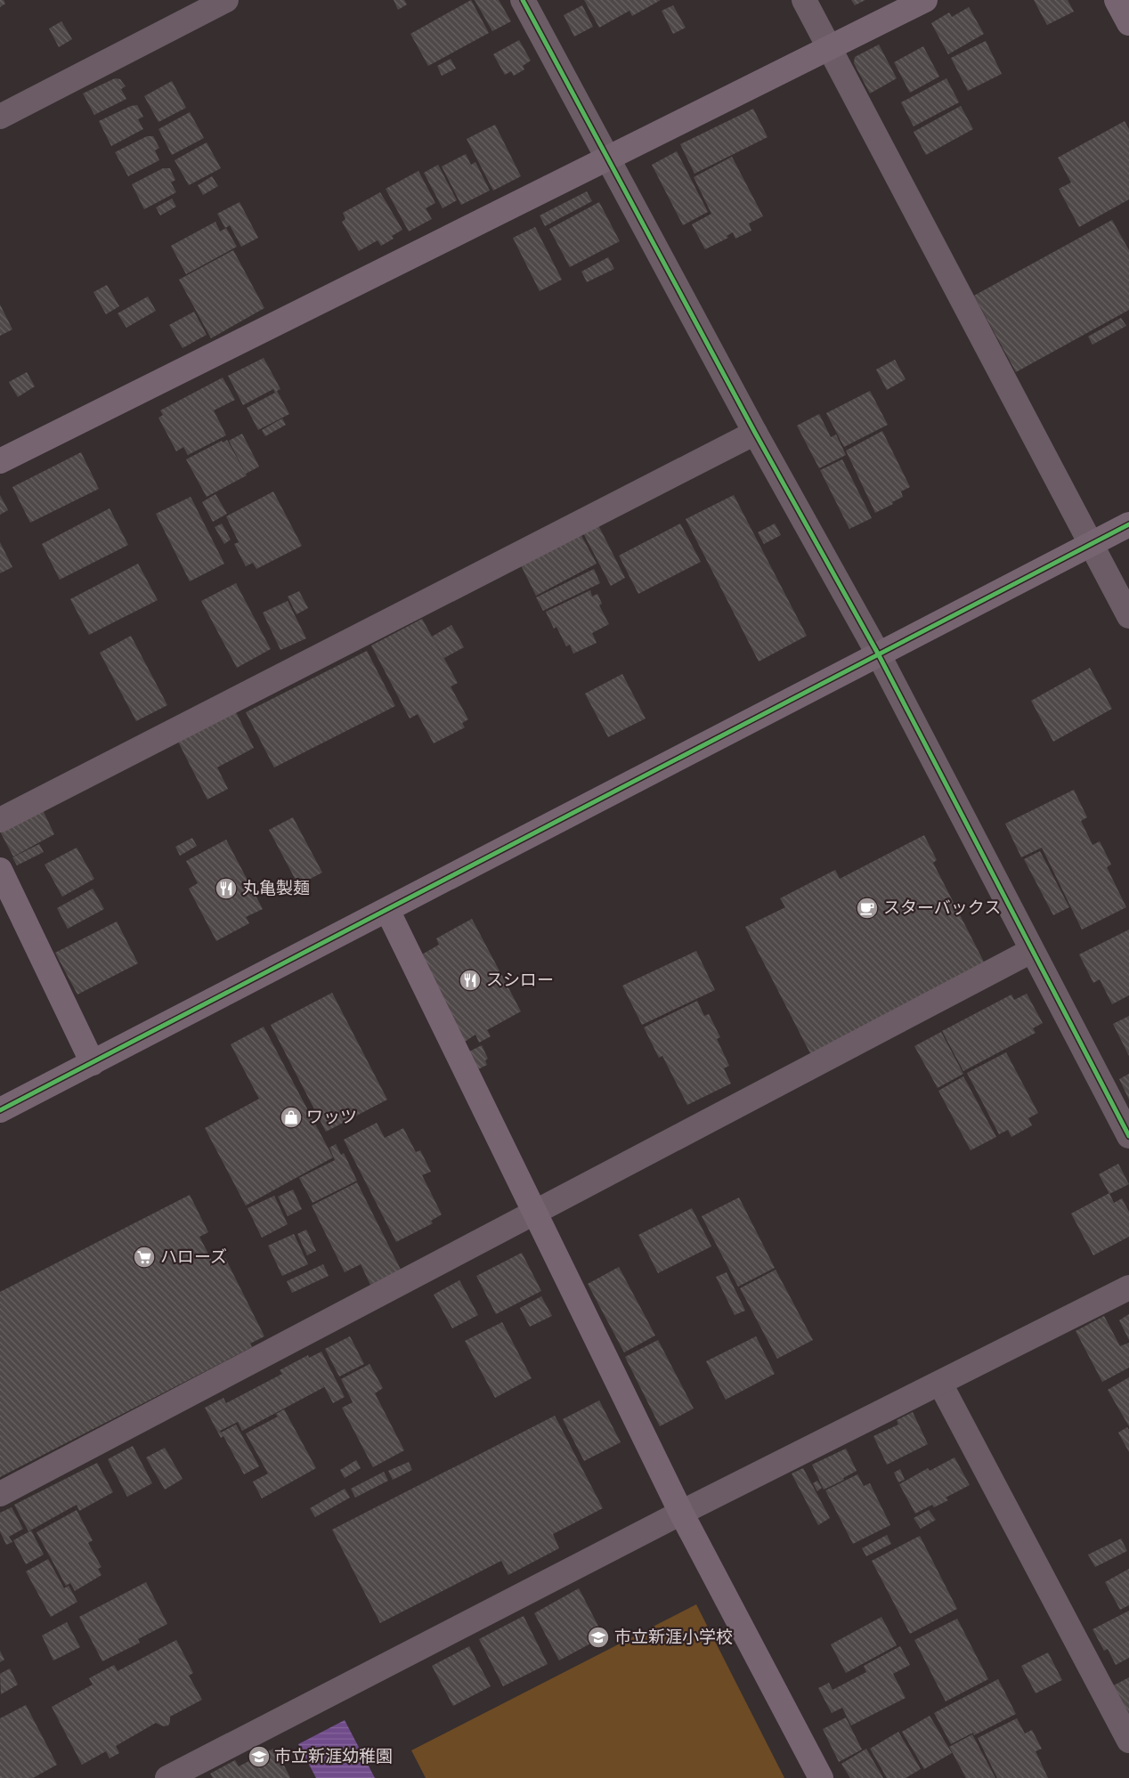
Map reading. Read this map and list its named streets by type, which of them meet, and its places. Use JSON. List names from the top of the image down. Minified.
{"places":{"restaurant":["丸亀製麺","スシロー"],"cafe":["スターバックス"],"shop":["ワッツ"],"supermarket":["ハローズ"],"school or university":["市立新涯小学校","市立新涯幼稚園"]}}
